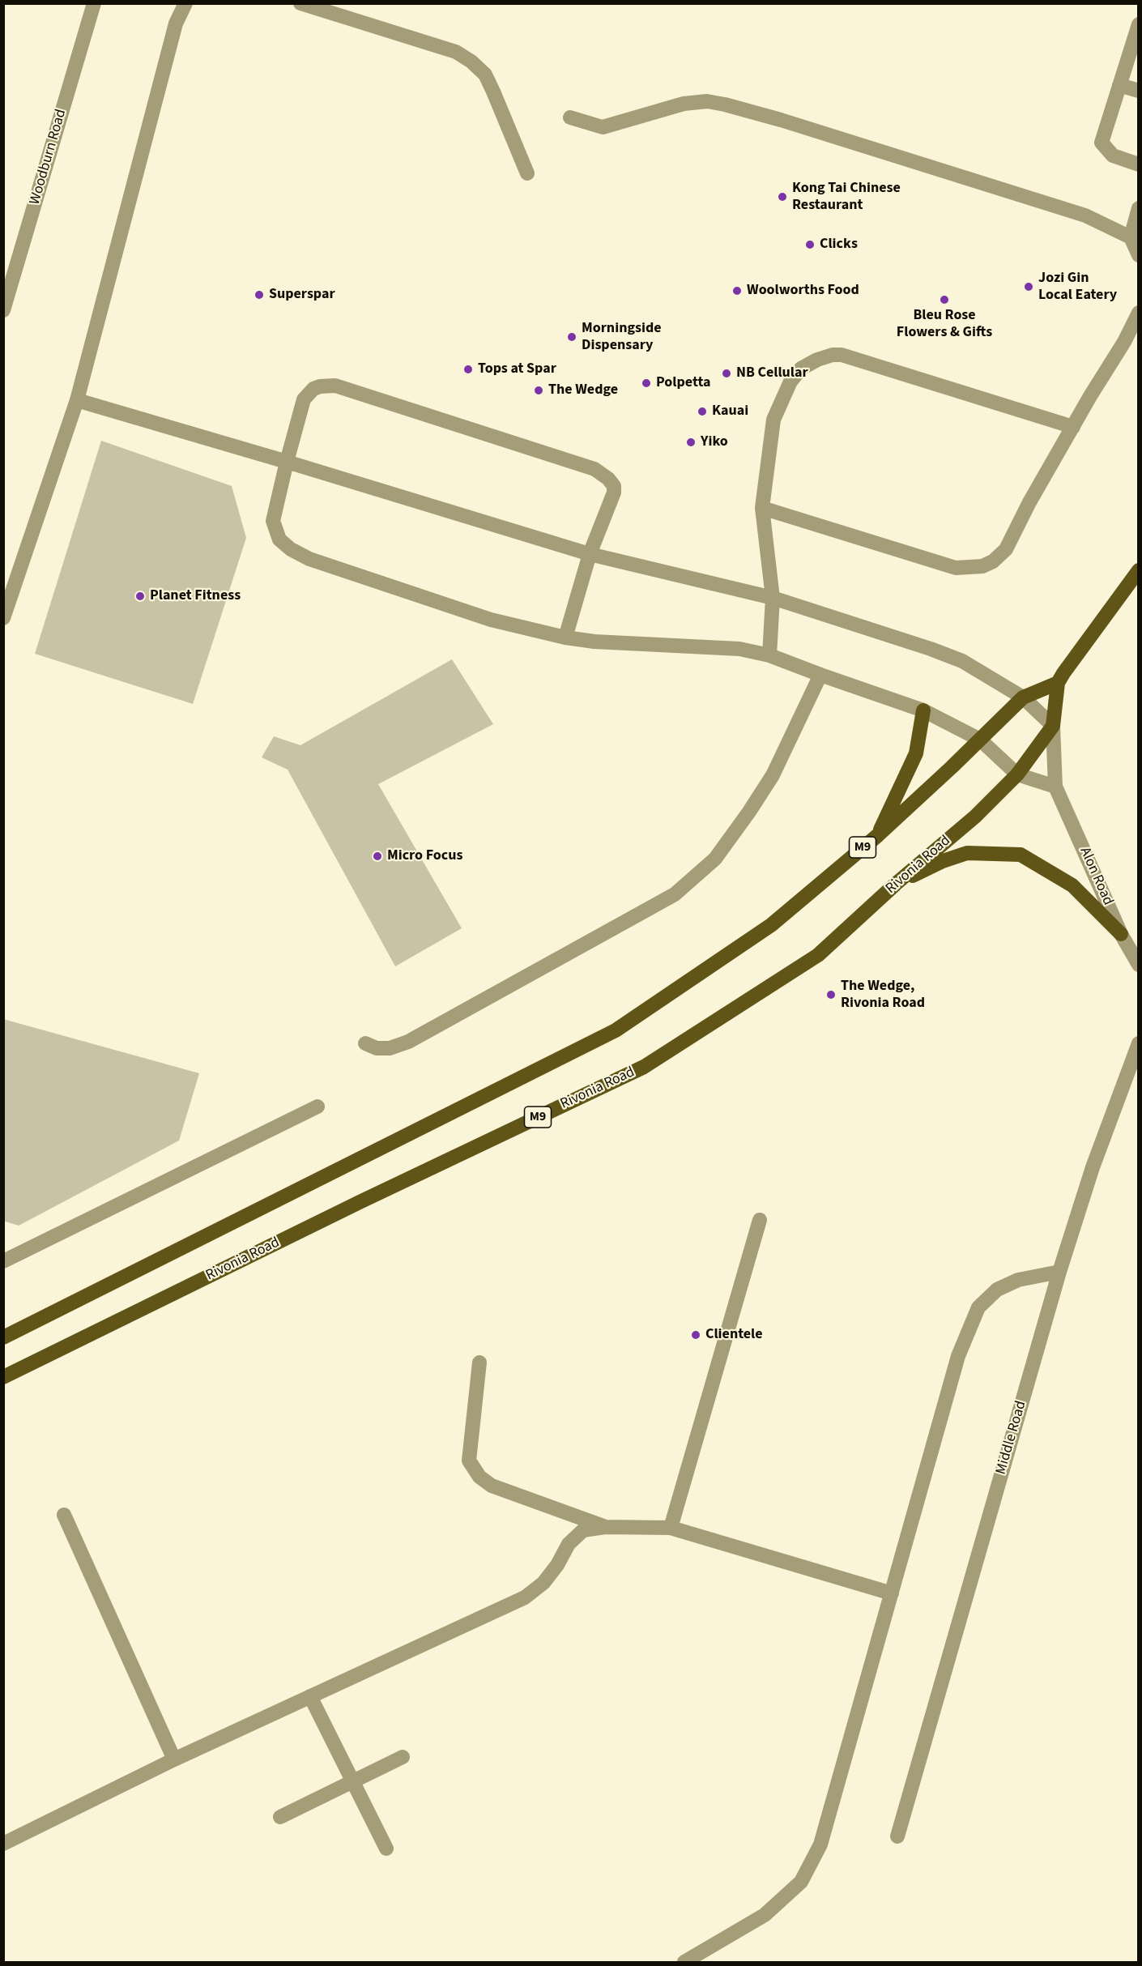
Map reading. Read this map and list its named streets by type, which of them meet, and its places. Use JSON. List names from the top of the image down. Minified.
{"streets":{"main road":["M9","Rivonia Road"],"street":["Woodburn Road","Alon Road","Middle Road"]},"crossings":[["M9","Rivonia Road"],["Rivonia Road","Alon Road"]],"places":["Kong Tai Chinese Restaurant","Clicks","Jozi Gin Local Eatery","Woolworths Food","Superspar","Bleu Rose Flowers & Gifts","Morningside Dispensary","Tops at Spar","NB Cellular","Polpetta","The Wedge","Kauai","Yiko","Planet Fitness","Micro Focus","The Wedge, Rivonia Road","Clientele"]}
